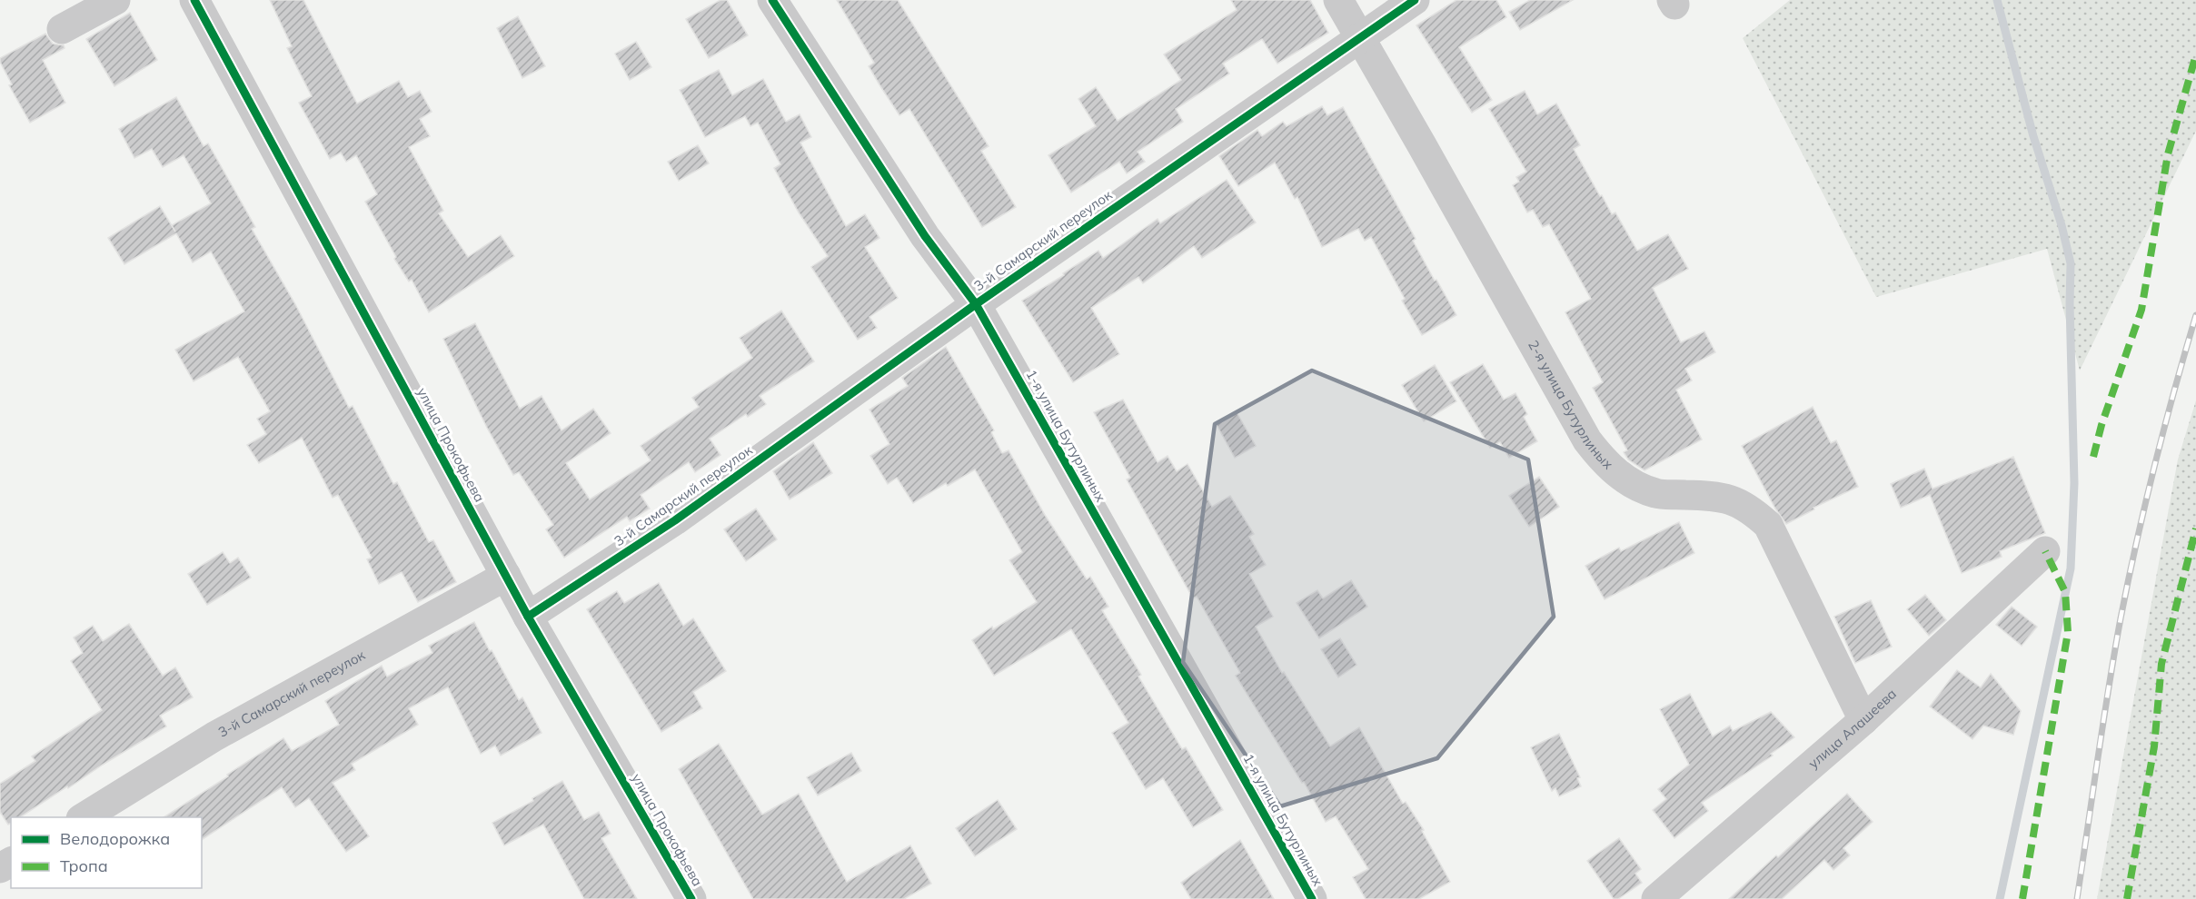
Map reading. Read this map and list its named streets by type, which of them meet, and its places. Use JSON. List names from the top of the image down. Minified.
{"streets":{"street":["3-й Самарский переулок","2-я улица Бутурлиных","1-я улица Бутурлиных","улица Прокофьева","улица Алашеева"]},"crossings":[["3-й Самарский переулок","2-я улица Бутурлиных"],["3-й Самарский переулок","1-я улица Бутурлиных"],["3-й Самарский переулок","улица Прокофьева"],["2-я улица Бутурлиных","улица Алашеева"]],"legend":["Велодорожка","Тропа"]}
